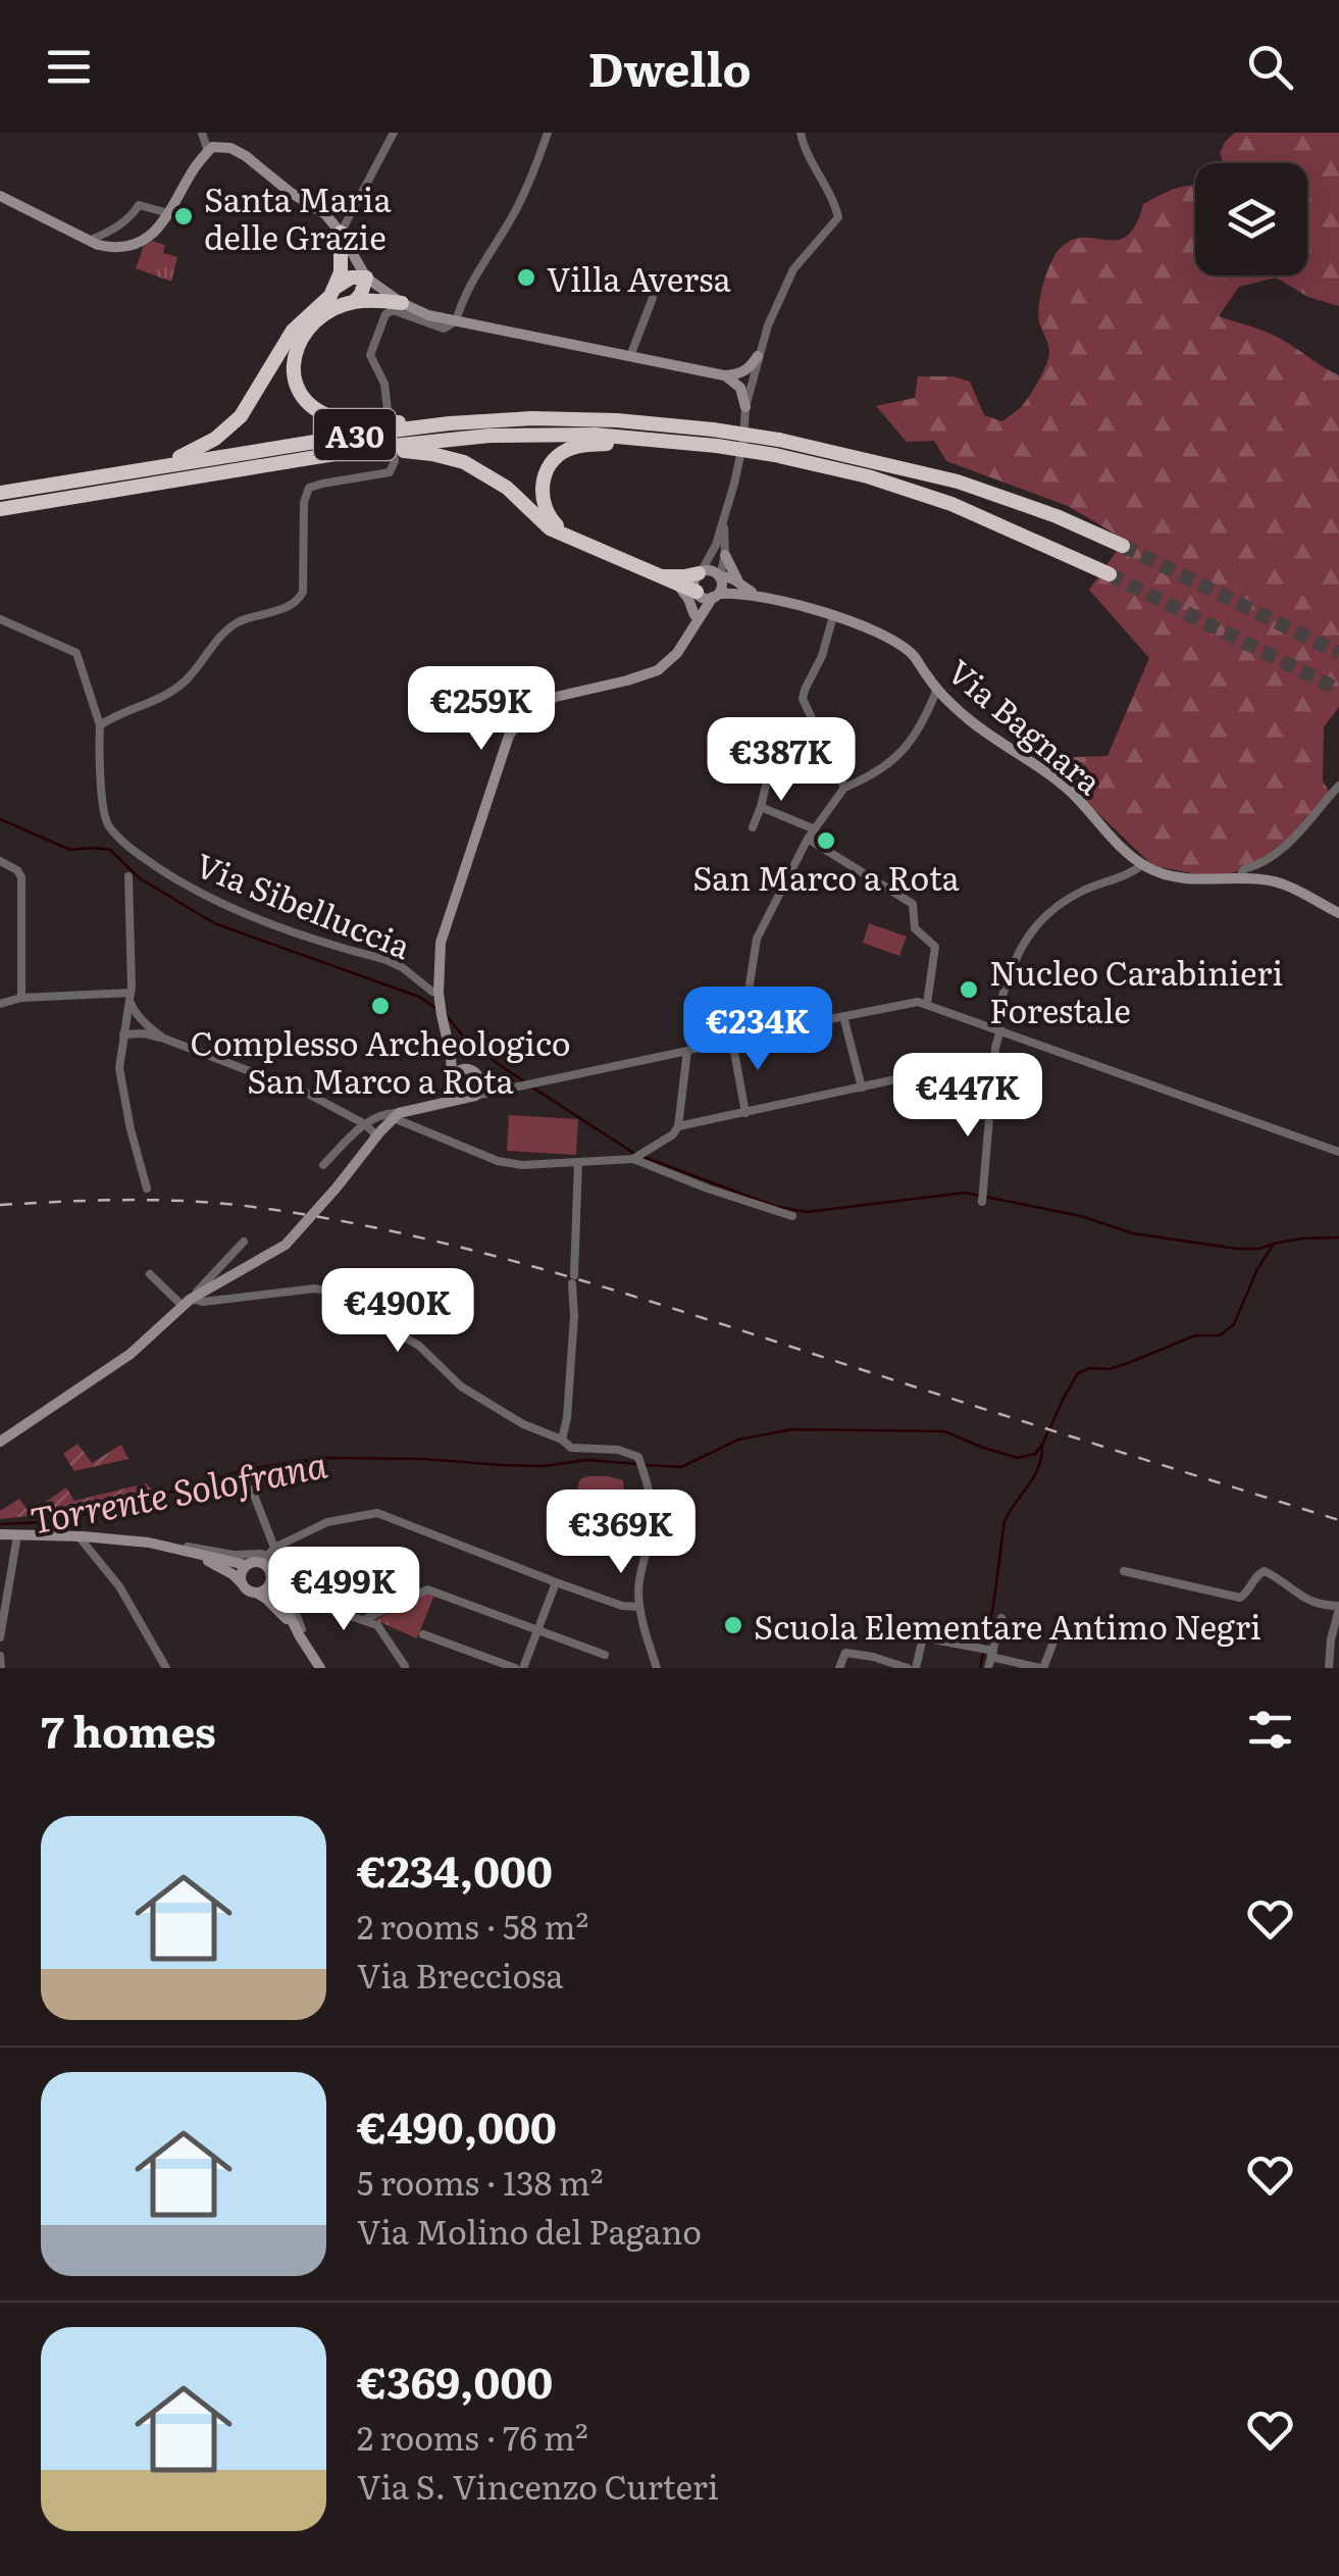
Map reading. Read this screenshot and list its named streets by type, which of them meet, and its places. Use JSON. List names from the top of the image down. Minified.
{"streets":{"highway":["A30"],"main road":["Via Bagnara"],"street":["Via Sibelluccia"]},"water":["Torrente Solofrana"],"places":["Santa Maria delle Grazie","Villa Aversa","San Marco a Rota","Nucleo Carabinieri Forestale","Complesso Archeologico San Marco a Rota","Scuola Elementare Antimo Negri"],"page":{"header":"Dwello","price":["€259K","€387K","€234K","€447K","€490K","€369K","€499K"],"heading":"7 homes","list":[{"name":"€234,000","note":"2 rooms · 58 m² · Via Brecciosa"},{"name":"€490,000","note":"5 rooms · 138 m² · Via Molino del Pagano"},{"name":"€369,000","note":"2 rooms · 76 m² · Via S. Vincenzo Curteri"}]}}
